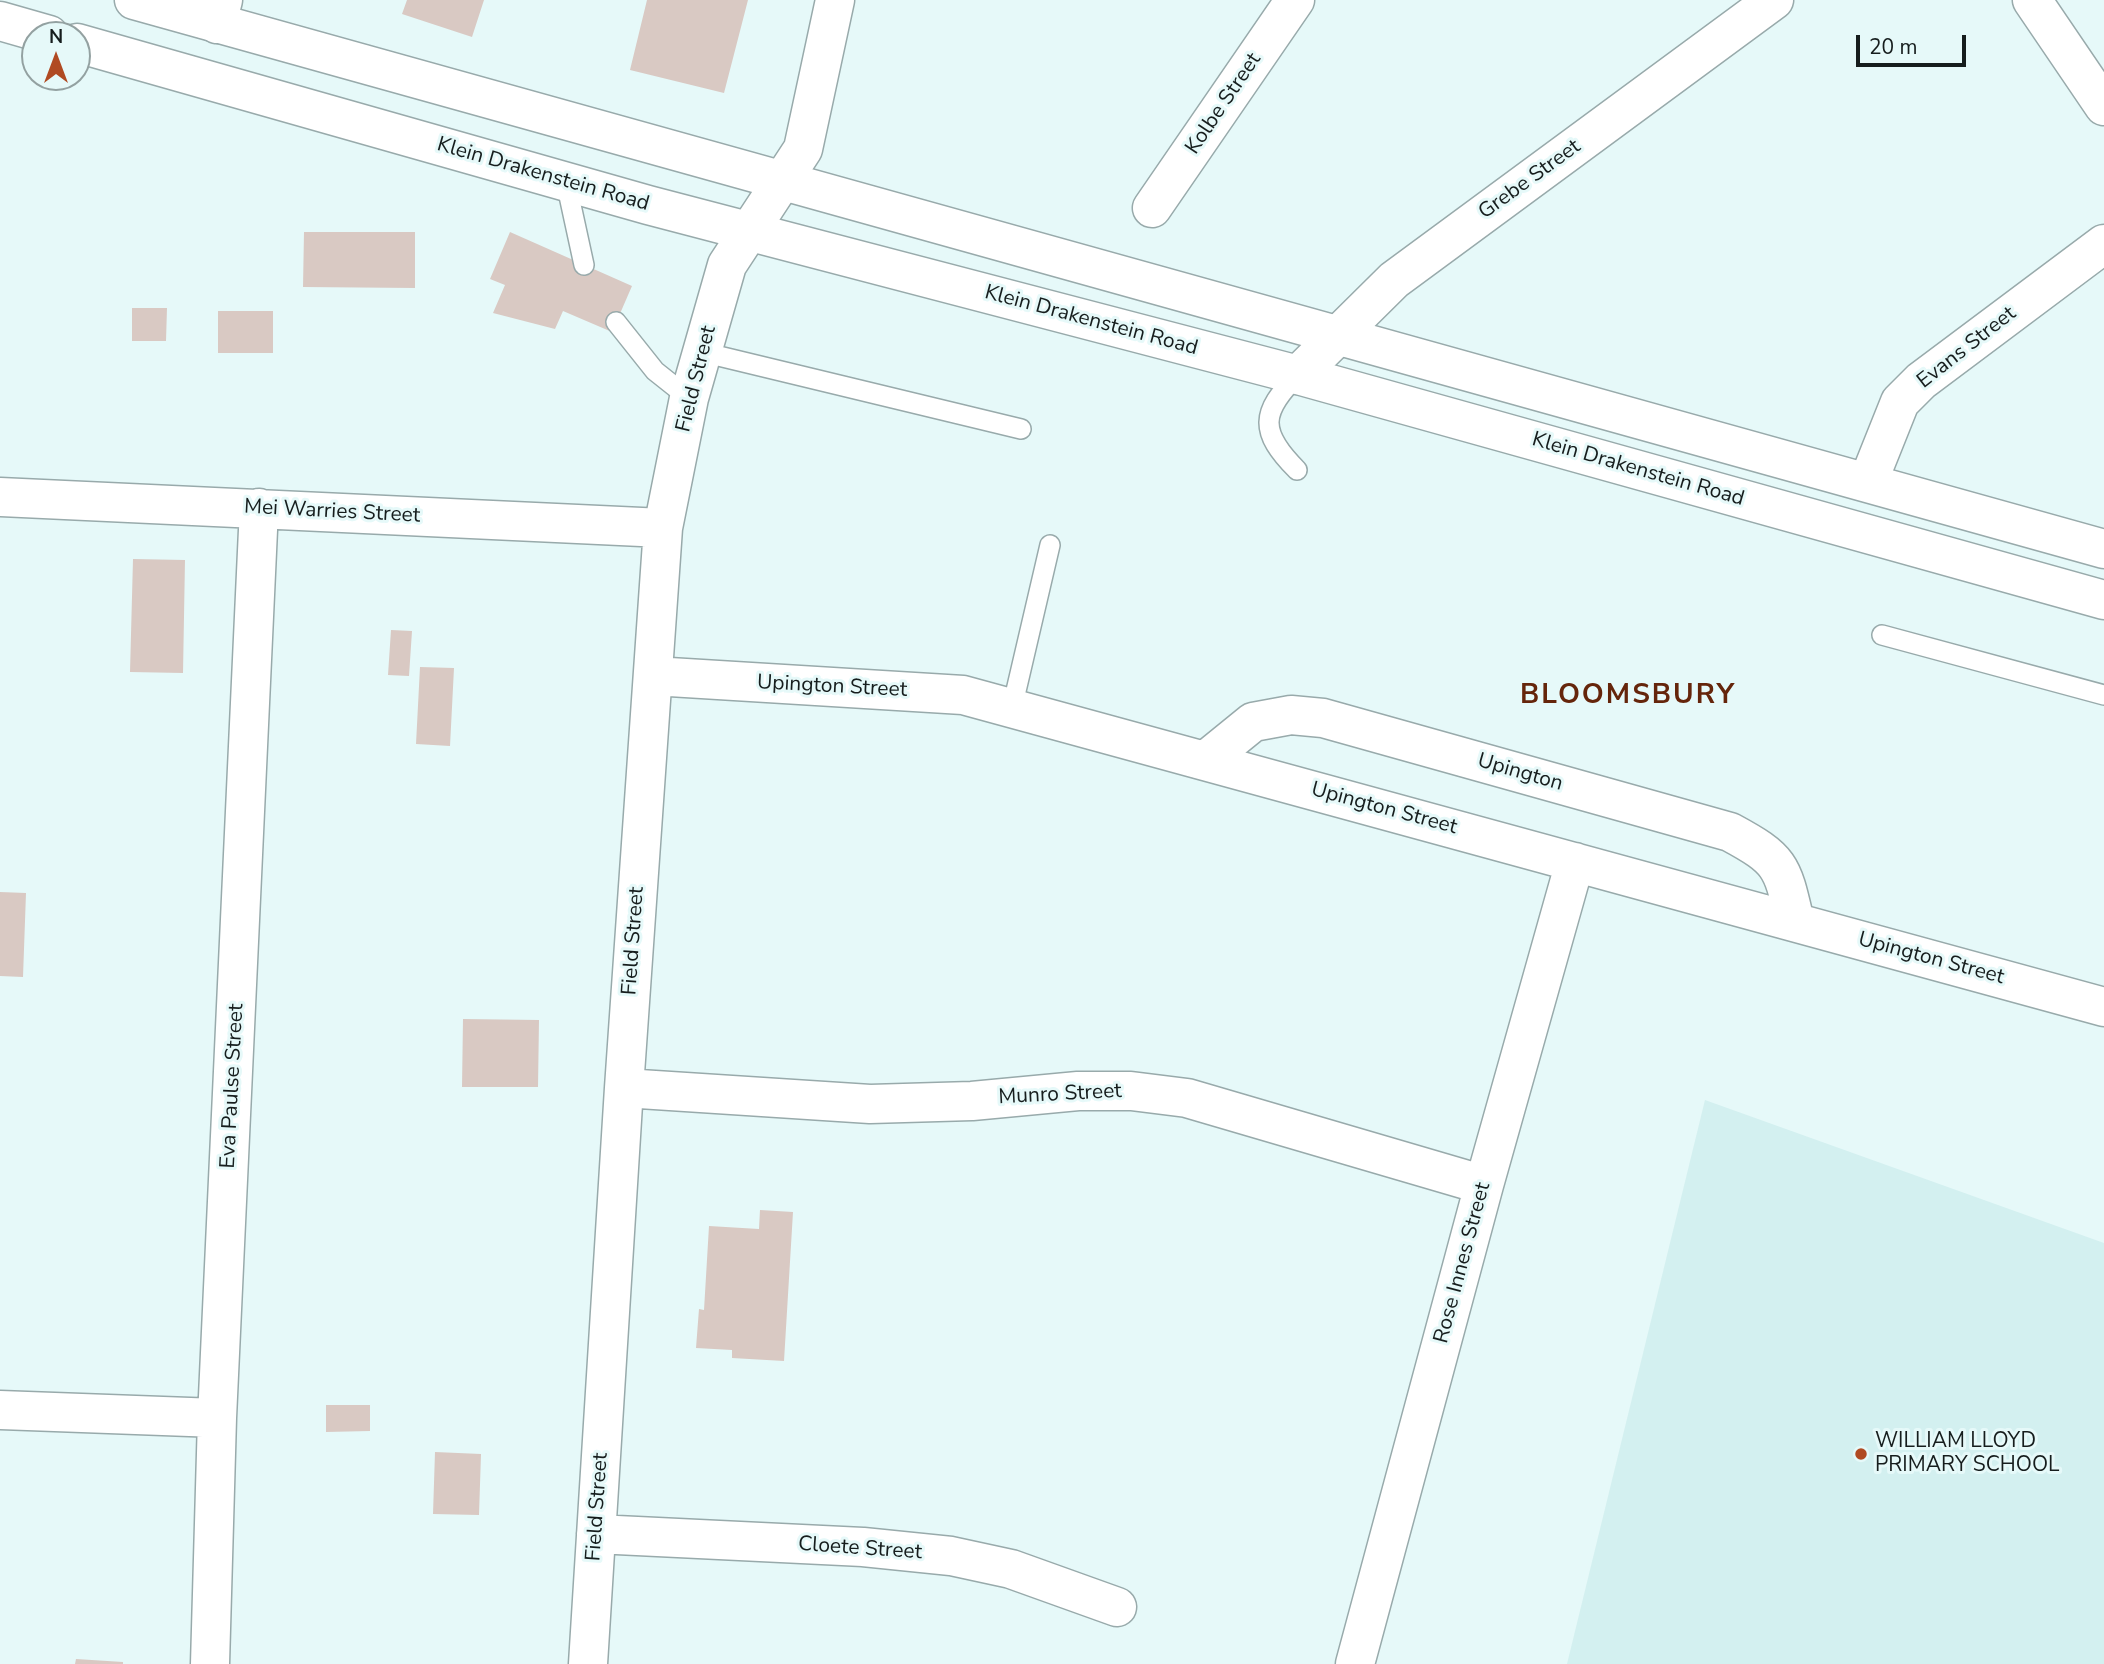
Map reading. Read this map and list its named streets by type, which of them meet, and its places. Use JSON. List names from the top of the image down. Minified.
{"streets":{"street":["Kolbe Street","Klein Drakenstein Road","Grebe Street","Evans Street","Field Street","Mei Warries Street","Upington Street","Upington","Eva Paulse Street","Munro Street","Rose Innes Street","Cloete Street"]},"crossings":[["Klein Drakenstein Road","Grebe Street"],["Klein Drakenstein Road","Field Street"],["Field Street","Mei Warries Street"],["Field Street","Upington Street"],["Field Street","Munro Street"],["Field Street","Cloete Street"],["Mei Warries Street","Eva Paulse Street"],["Upington Street","Upington"],["Upington Street","Rose Innes Street"],["Munro Street","Rose Innes Street"]],"districts":["BLOOMSBURY"],"places":["WILLIAM LLOYD PRIMARY SCHOOL"],"scale_bar":"20 m","north":"top"}
